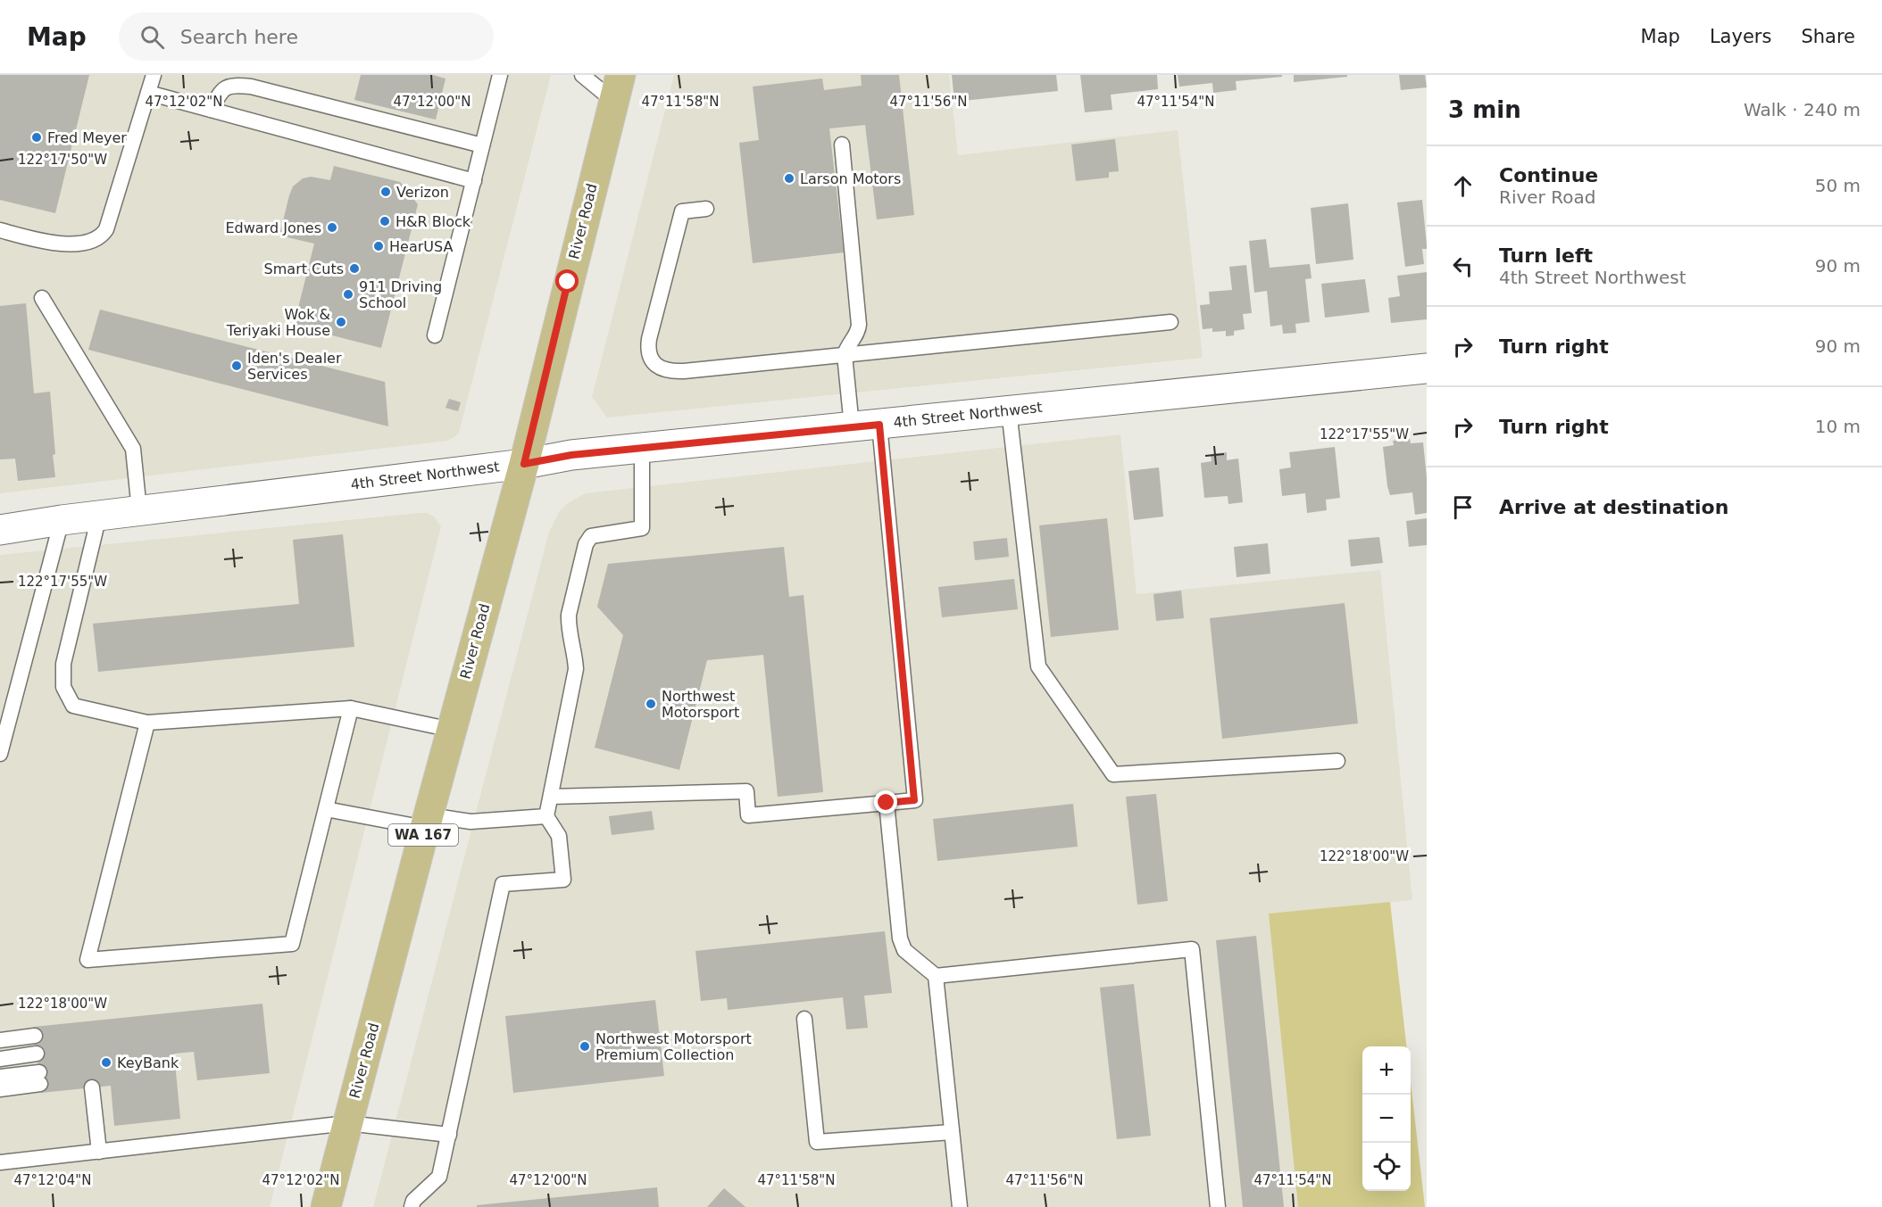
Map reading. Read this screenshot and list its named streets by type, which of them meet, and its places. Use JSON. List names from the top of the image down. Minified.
{"streets":{"main road":["River Road","4th Street Northwest","WA 167"]},"crossings":[["River Road","4th Street Northwest"]],"places":["Fred Meyer","Larson Motors","Verizon","H&R Block","Edward Jones","HearUSA","Smart Cuts","911 Driving School","Wok & Teriyaki House","Iden's Dealer Services","Northwest Motorsport","Northwest Motorsport Premium Collection","KeyBank"],"page":{"header":"Map","search":"Search here","nav":["Map","Layers","Share"],"heading":["3 min","Walk · 240 m"],"list":[["Continue","River Road","50 m"],["Turn left","4th Street Northwest","90 m"],["Turn right","90 m"],["Turn right","10 m"],"Arrive at destination"],"map_buttons":["+","−"]},"coordinates":["47°12'02\"N","47°12'00\"N","47°11'58\"N","47°11'56\"N","47°11'54\"N","122°17'50\"W","122°17'55\"W","122°18'00\"W","47°12'04\"N"]}
